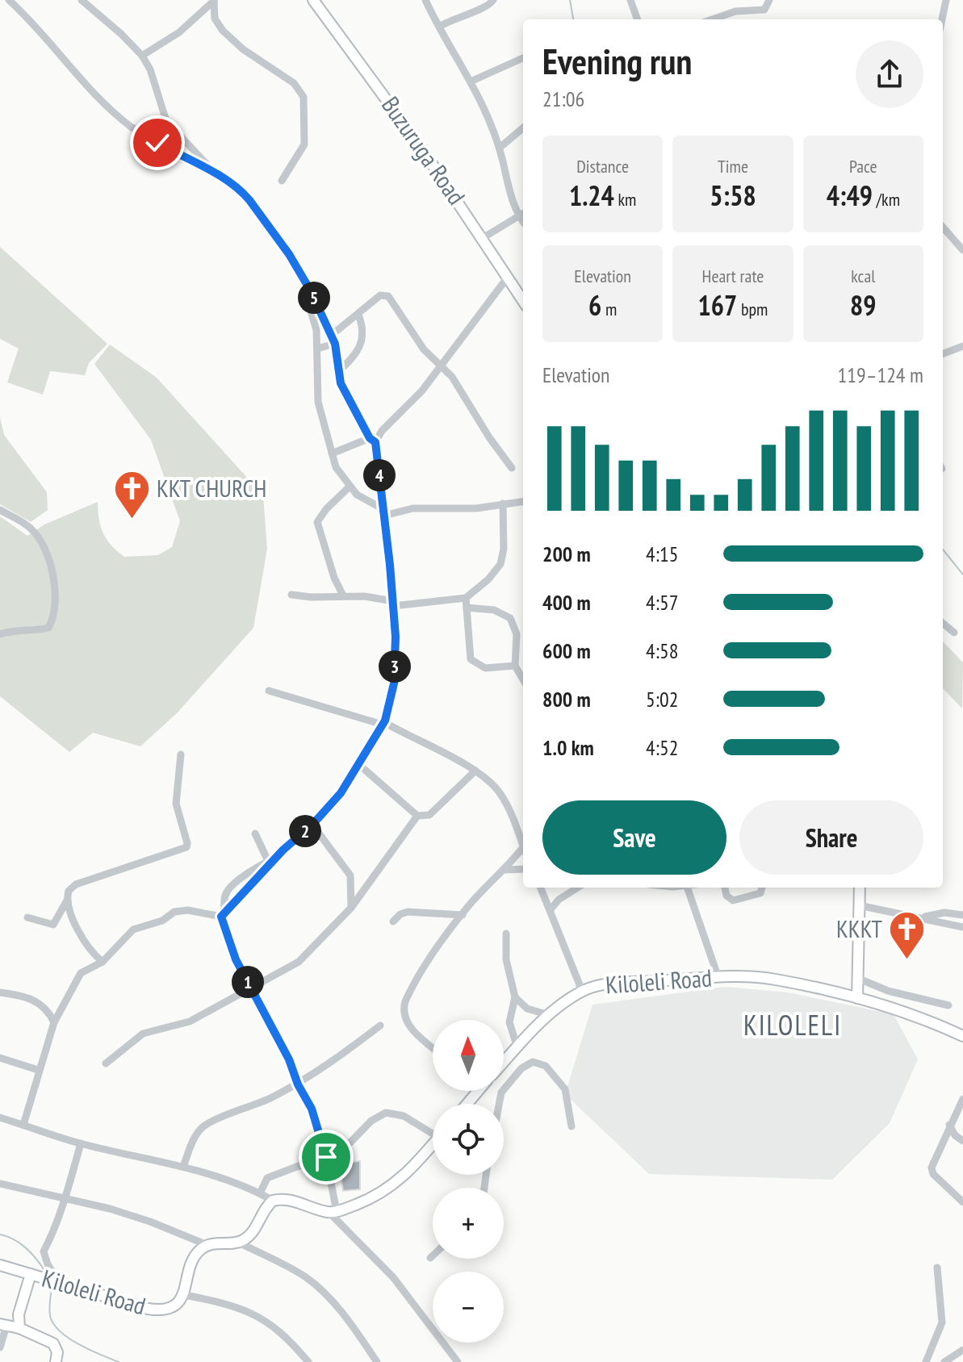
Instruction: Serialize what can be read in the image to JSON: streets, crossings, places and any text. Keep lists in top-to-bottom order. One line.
{"streets":{"main road":["Buzuruga Road","Kiloleli Road"]},"districts":["KILOLELI"],"places":{"church":["KKT CHURCH","KKKT"]},"north":"top","page":{"heading":["Evening run","21:06"],"stats":[["Distance","1.24 km"],["Time","5:58"],["Pace","4:49 /km"],["Elevation","6 m"],["Heart rate","167 bpm"],["kcal","89"]],"pins":["5","4","3","2","1"],"chart":["Elevation","119–124 m"],"list":[{"name":"200 m","note":"4:15"},{"name":"400 m","note":"4:57"},{"name":"600 m","note":"4:58"},{"name":"800 m","note":"5:02"},{"name":"1.0 km","note":"4:52"}],"buttons":["Save","Share"],"map_buttons":["+","−"]}}
